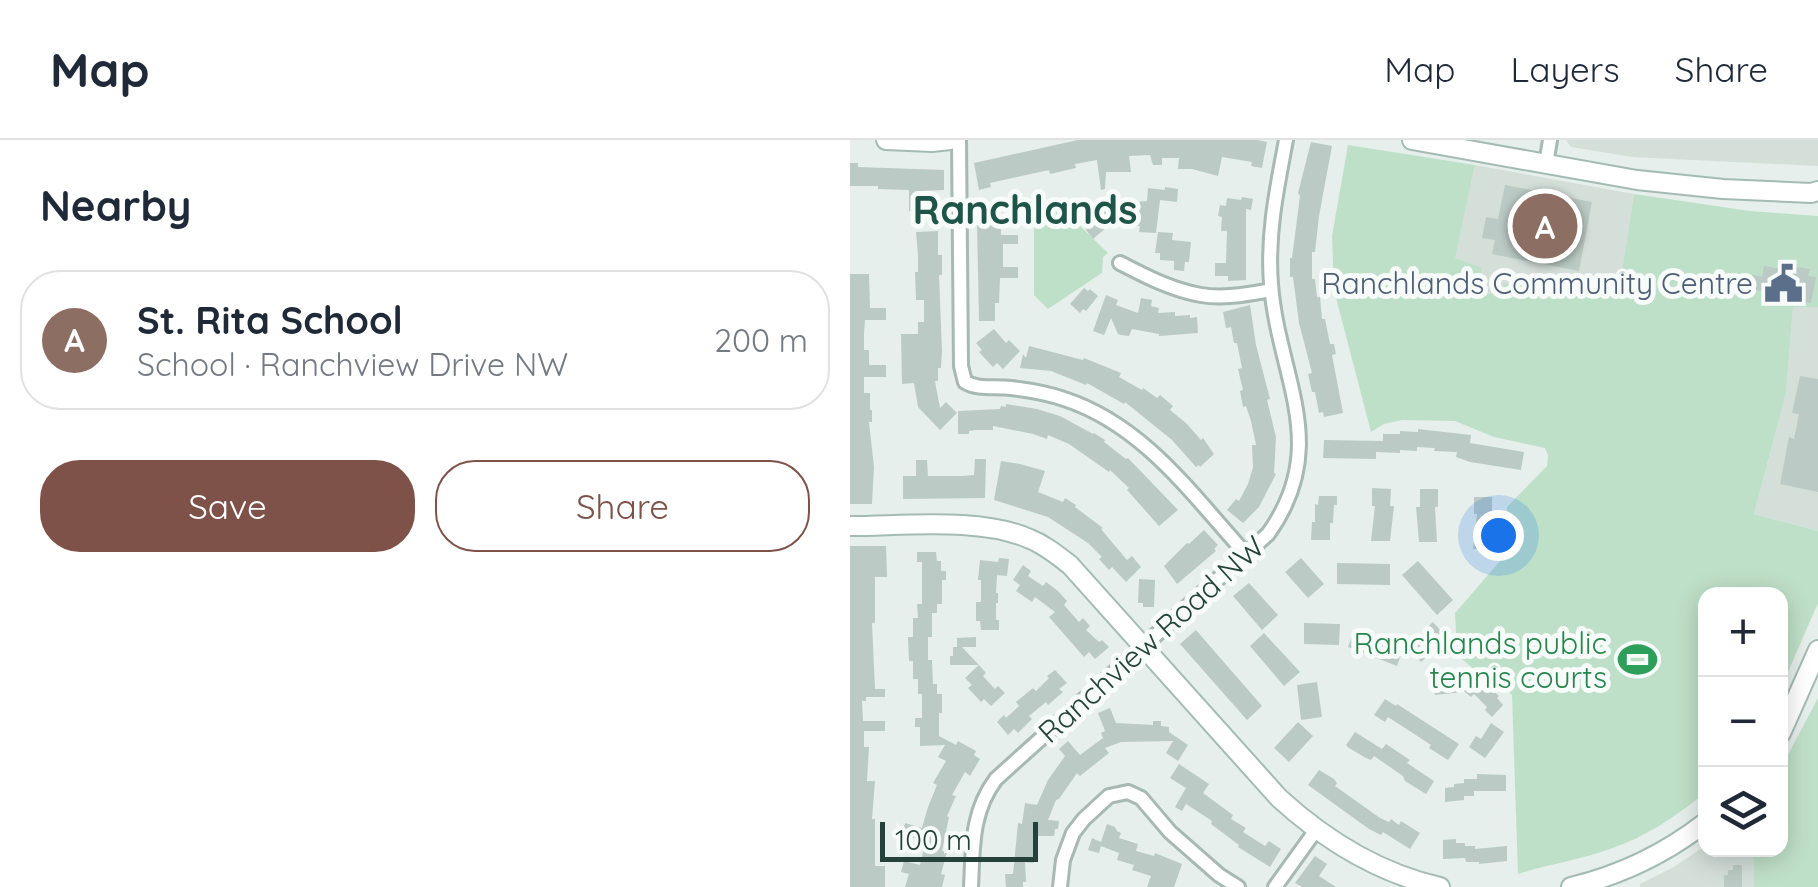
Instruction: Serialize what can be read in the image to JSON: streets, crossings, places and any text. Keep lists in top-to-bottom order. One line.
{"streets":{"street":["Ranchview Road NW"]},"districts":["Ranchlands"],"places":{"public building":["Ranchlands Community Centre"],"sports":["Ranchlands public tennis courts"]},"scale_bar":"100 m","page":{"header":"Map","nav":["Map","Layers","Share"],"heading":"Nearby","pins":"A","list":[{"mark":"A","name":"St. Rita School","note":"School · Ranchview Drive NW","value":"200 m"}],"buttons":["Save","Share"],"map_buttons":["+","−"],"scale":"100 m"}}
